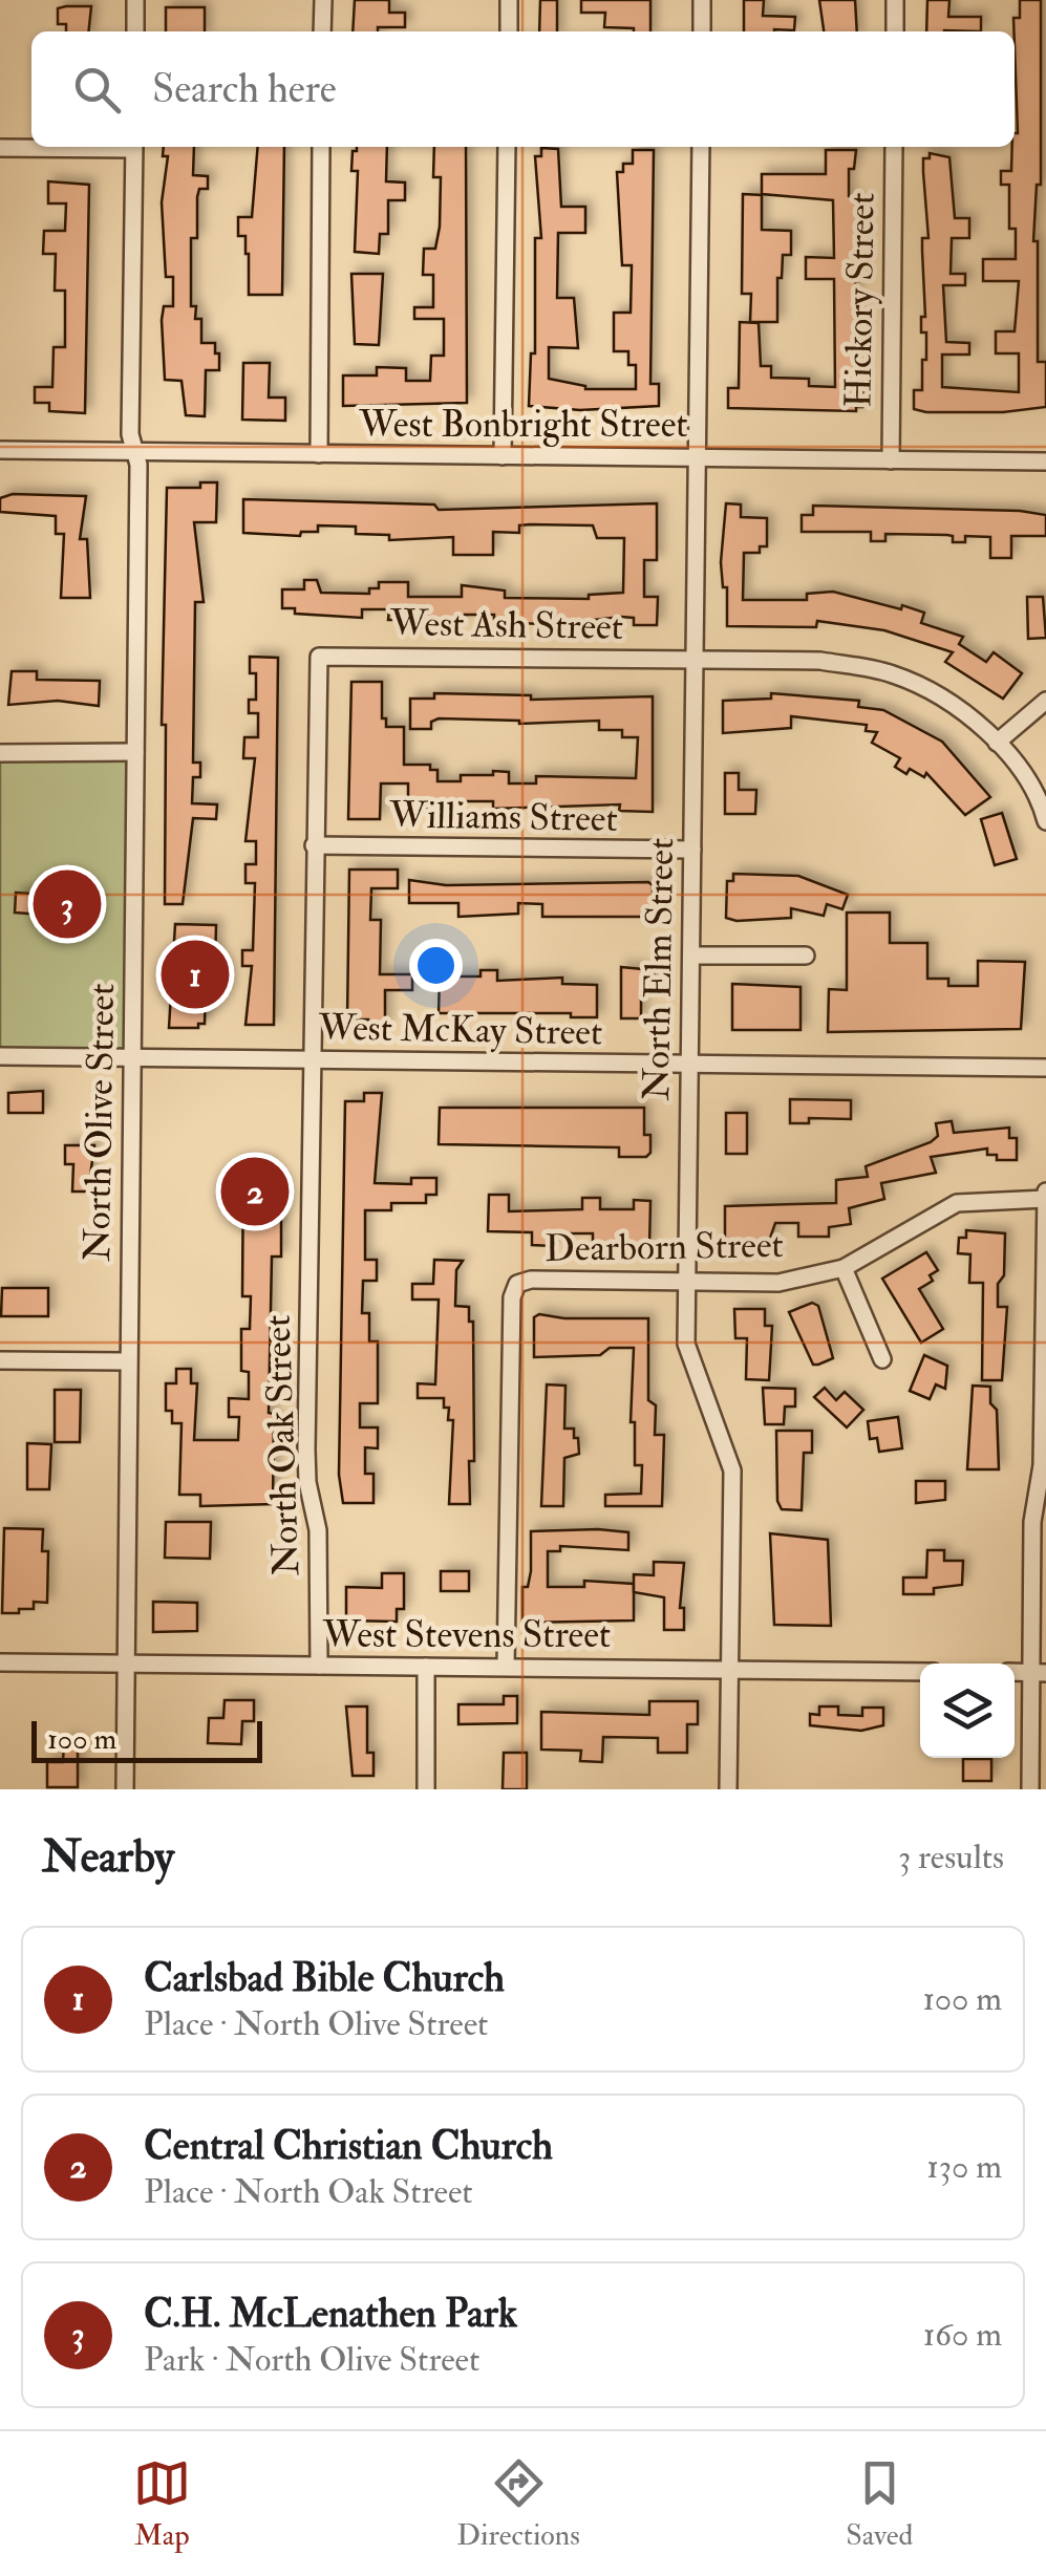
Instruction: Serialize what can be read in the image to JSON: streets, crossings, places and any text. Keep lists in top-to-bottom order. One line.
{"streets":{"street":["Hickory Street","West Bonbright Street","West Ash Street","Williams Street","North Elm Street","West McKay Street","North Olive Street","Dearborn Street","North Oak Street","West Stevens Street"]},"crossings":[["Hickory Street","West Bonbright Street"],["West Bonbright Street","North Elm Street"],["West Bonbright Street","North Olive Street"],["West Ash Street","North Elm Street"],["West Ash Street","North Oak Street"],["Williams Street","North Elm Street"],["Williams Street","North Oak Street"],["North Elm Street","West McKay Street"],["North Elm Street","Dearborn Street"],["North Elm Street","West Stevens Street"],["West McKay Street","North Olive Street"],["West McKay Street","North Oak Street"],["North Olive Street","West Stevens Street"],["Dearborn Street","West Stevens Street"],["North Oak Street","West Stevens Street"]],"scale_bar":"100 m","page":{"search":"Search here","pins":["3","1","2"],"scale":"100 m","heading":["Nearby","3 results"],"list":[{"mark":"1","name":"Carlsbad Bible Church","note":"Place · North Olive Street","value":"100 m"},{"mark":"2","name":"Central Christian Church","note":"Place · North Oak Street","value":"130 m"},{"mark":"3","name":"C.H. McLenathen Park","note":"Park · North Olive Street","value":"160 m"}],"nav":["Map","Directions","Saved"]}}
